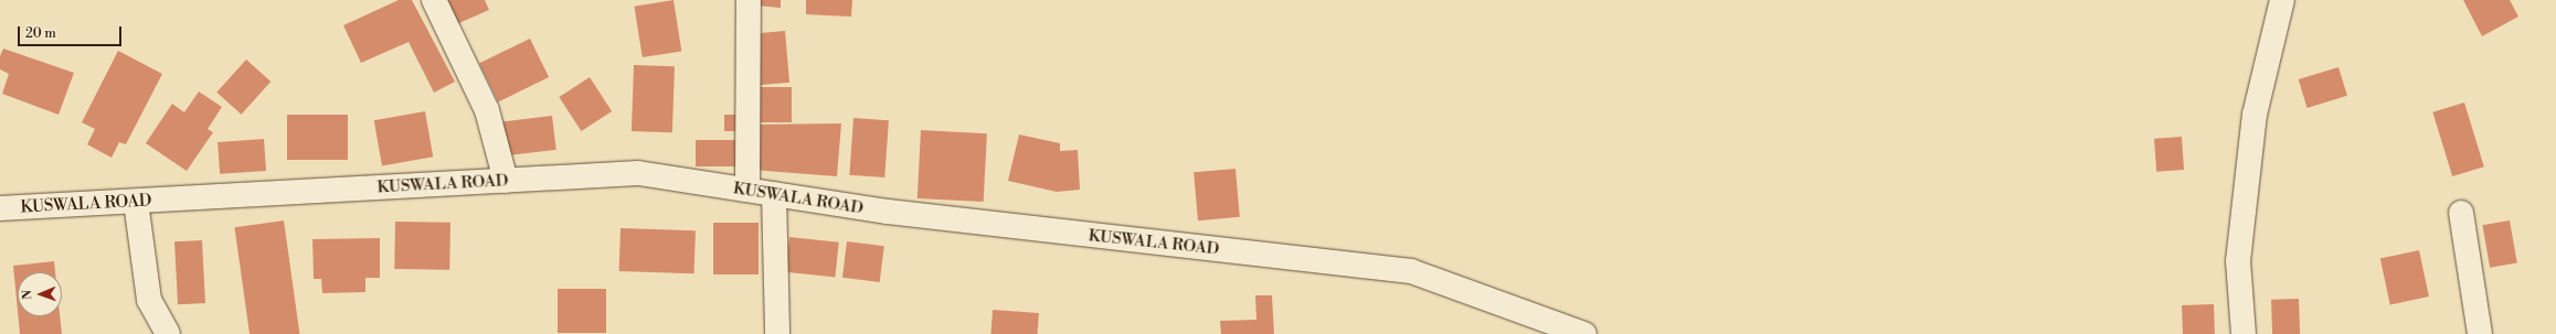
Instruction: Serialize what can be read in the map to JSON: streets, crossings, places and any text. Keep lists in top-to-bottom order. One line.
{"streets":{"street":["KUSWALA ROAD"]},"scale_bar":"20 m","north":"left"}
